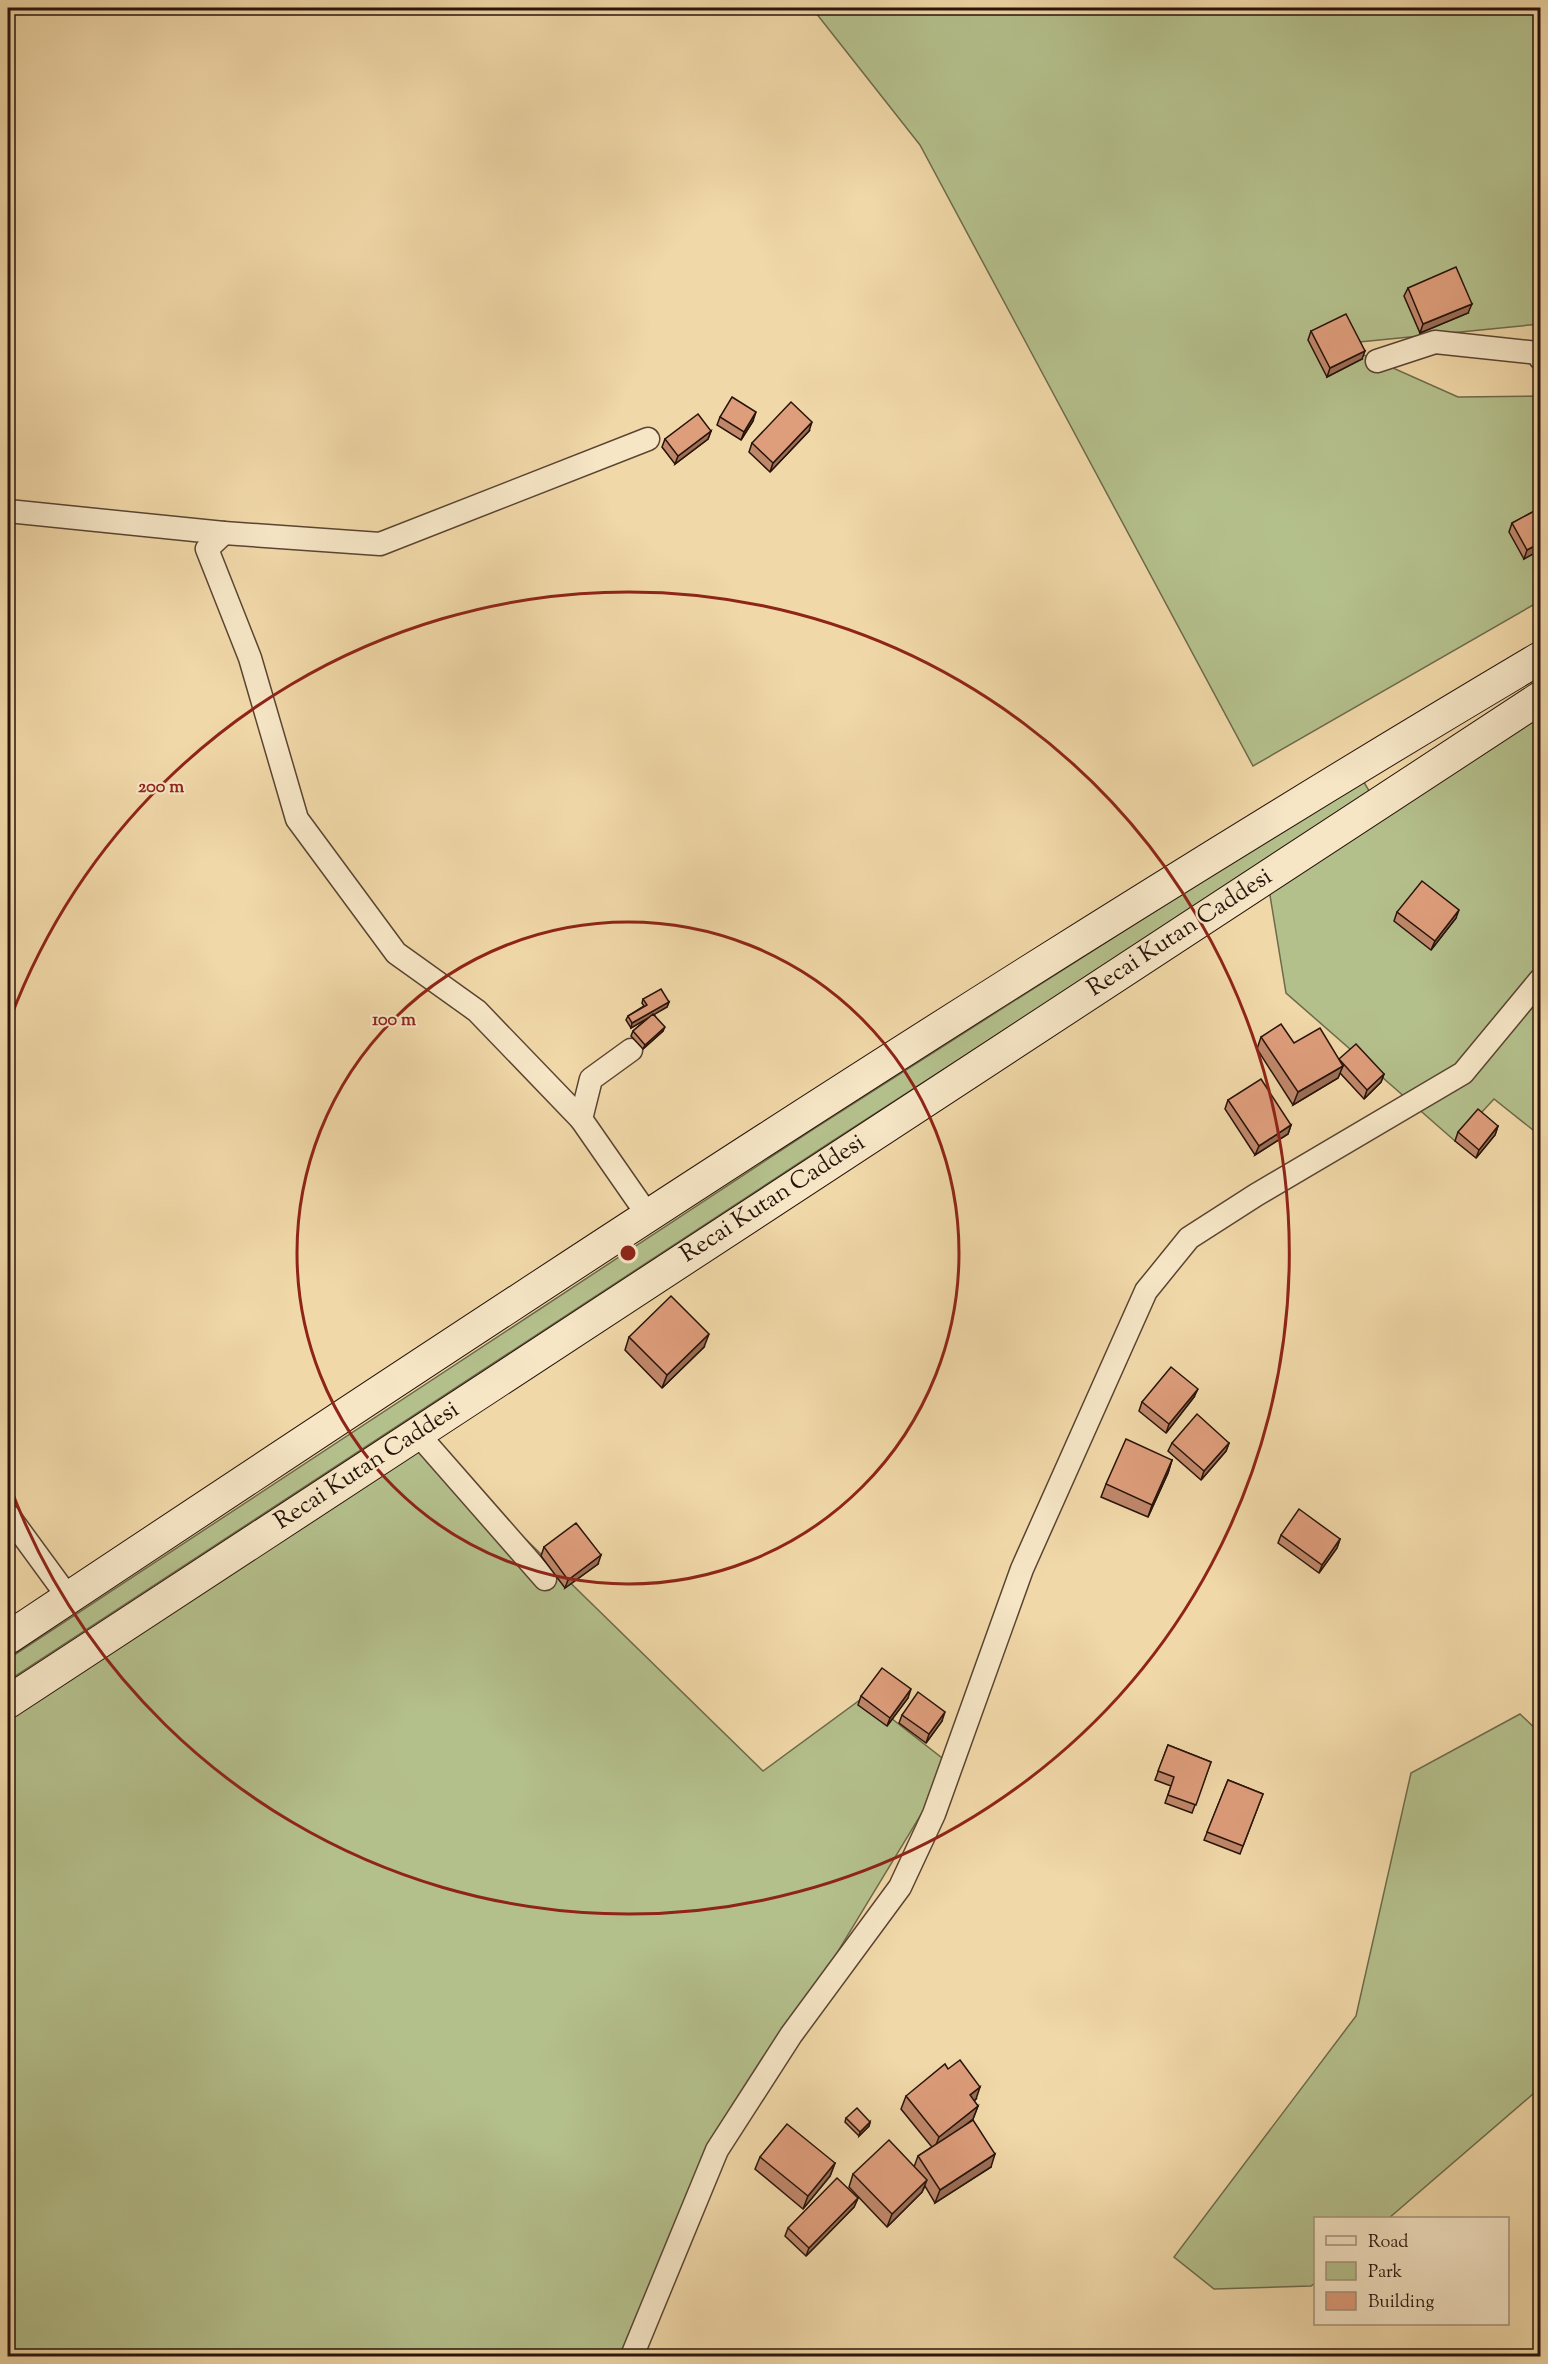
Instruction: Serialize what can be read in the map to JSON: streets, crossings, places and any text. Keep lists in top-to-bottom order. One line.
{"streets":{"main road":["Recai Kutan Caddesi"]},"legend":["Road","Park","Building"],"rings":["200 m","100 m"]}
